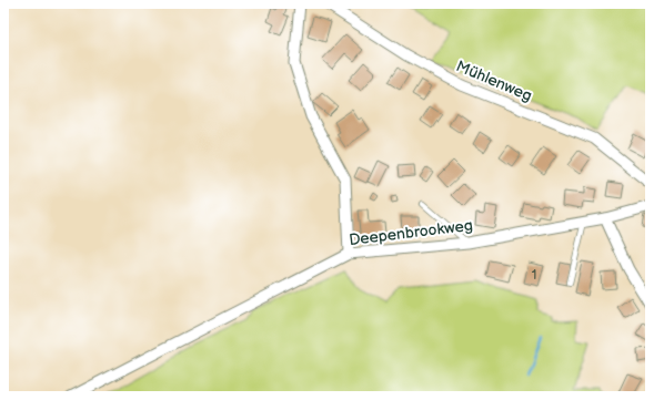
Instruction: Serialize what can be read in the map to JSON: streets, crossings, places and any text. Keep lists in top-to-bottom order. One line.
{"streets":{"street":["Mühlenweg","Deepenbrookweg"]},"house_numbers":["1"]}
